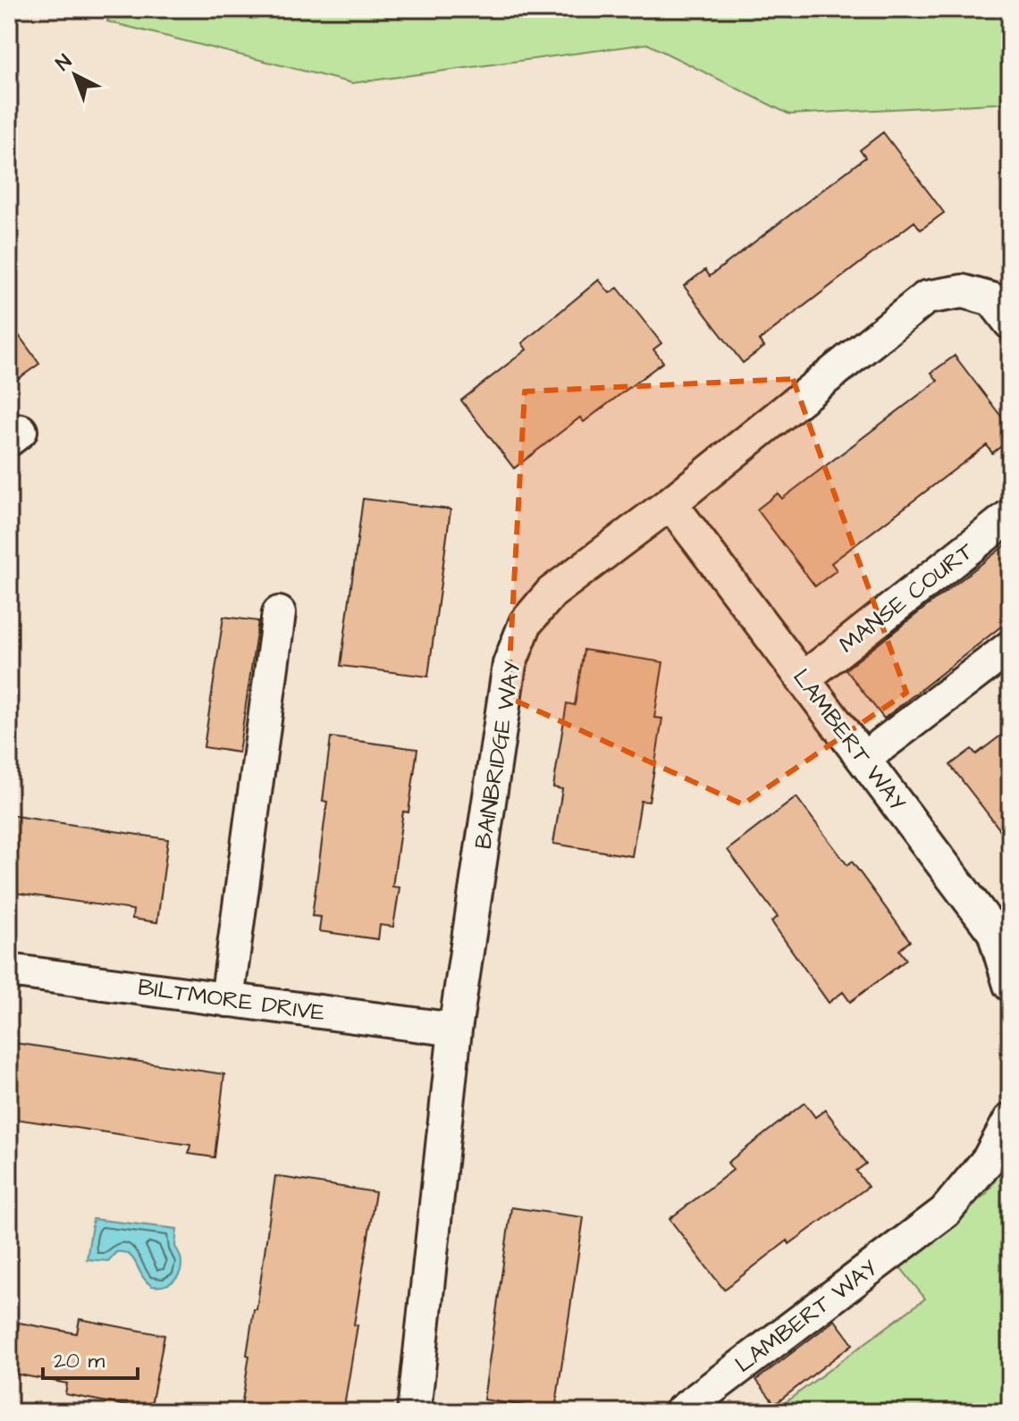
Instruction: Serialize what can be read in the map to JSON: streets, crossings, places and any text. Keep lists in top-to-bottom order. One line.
{"streets":{"street":["MANSE COURT","LAMBERT WAY","BAINBRIDGE WAY","BILTMORE DRIVE"]},"crossings":[["MANSE COURT","LAMBERT WAY"],["LAMBERT WAY","BAINBRIDGE WAY"],["BAINBRIDGE WAY","BILTMORE DRIVE"]],"scale_bar":"20 m","north":"top left"}
